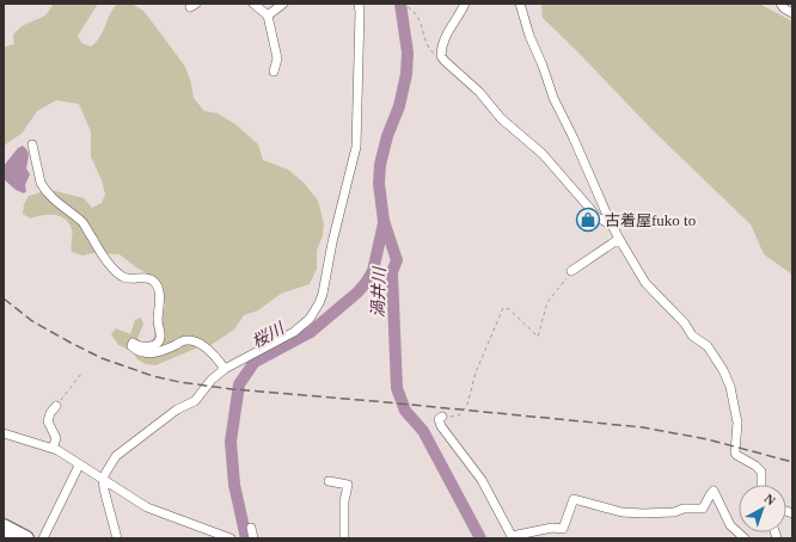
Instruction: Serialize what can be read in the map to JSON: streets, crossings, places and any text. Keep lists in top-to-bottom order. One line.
{"water":["渦井川","桜川"],"places":{"shop":["古着屋fuko to"]},"north":"top right"}
